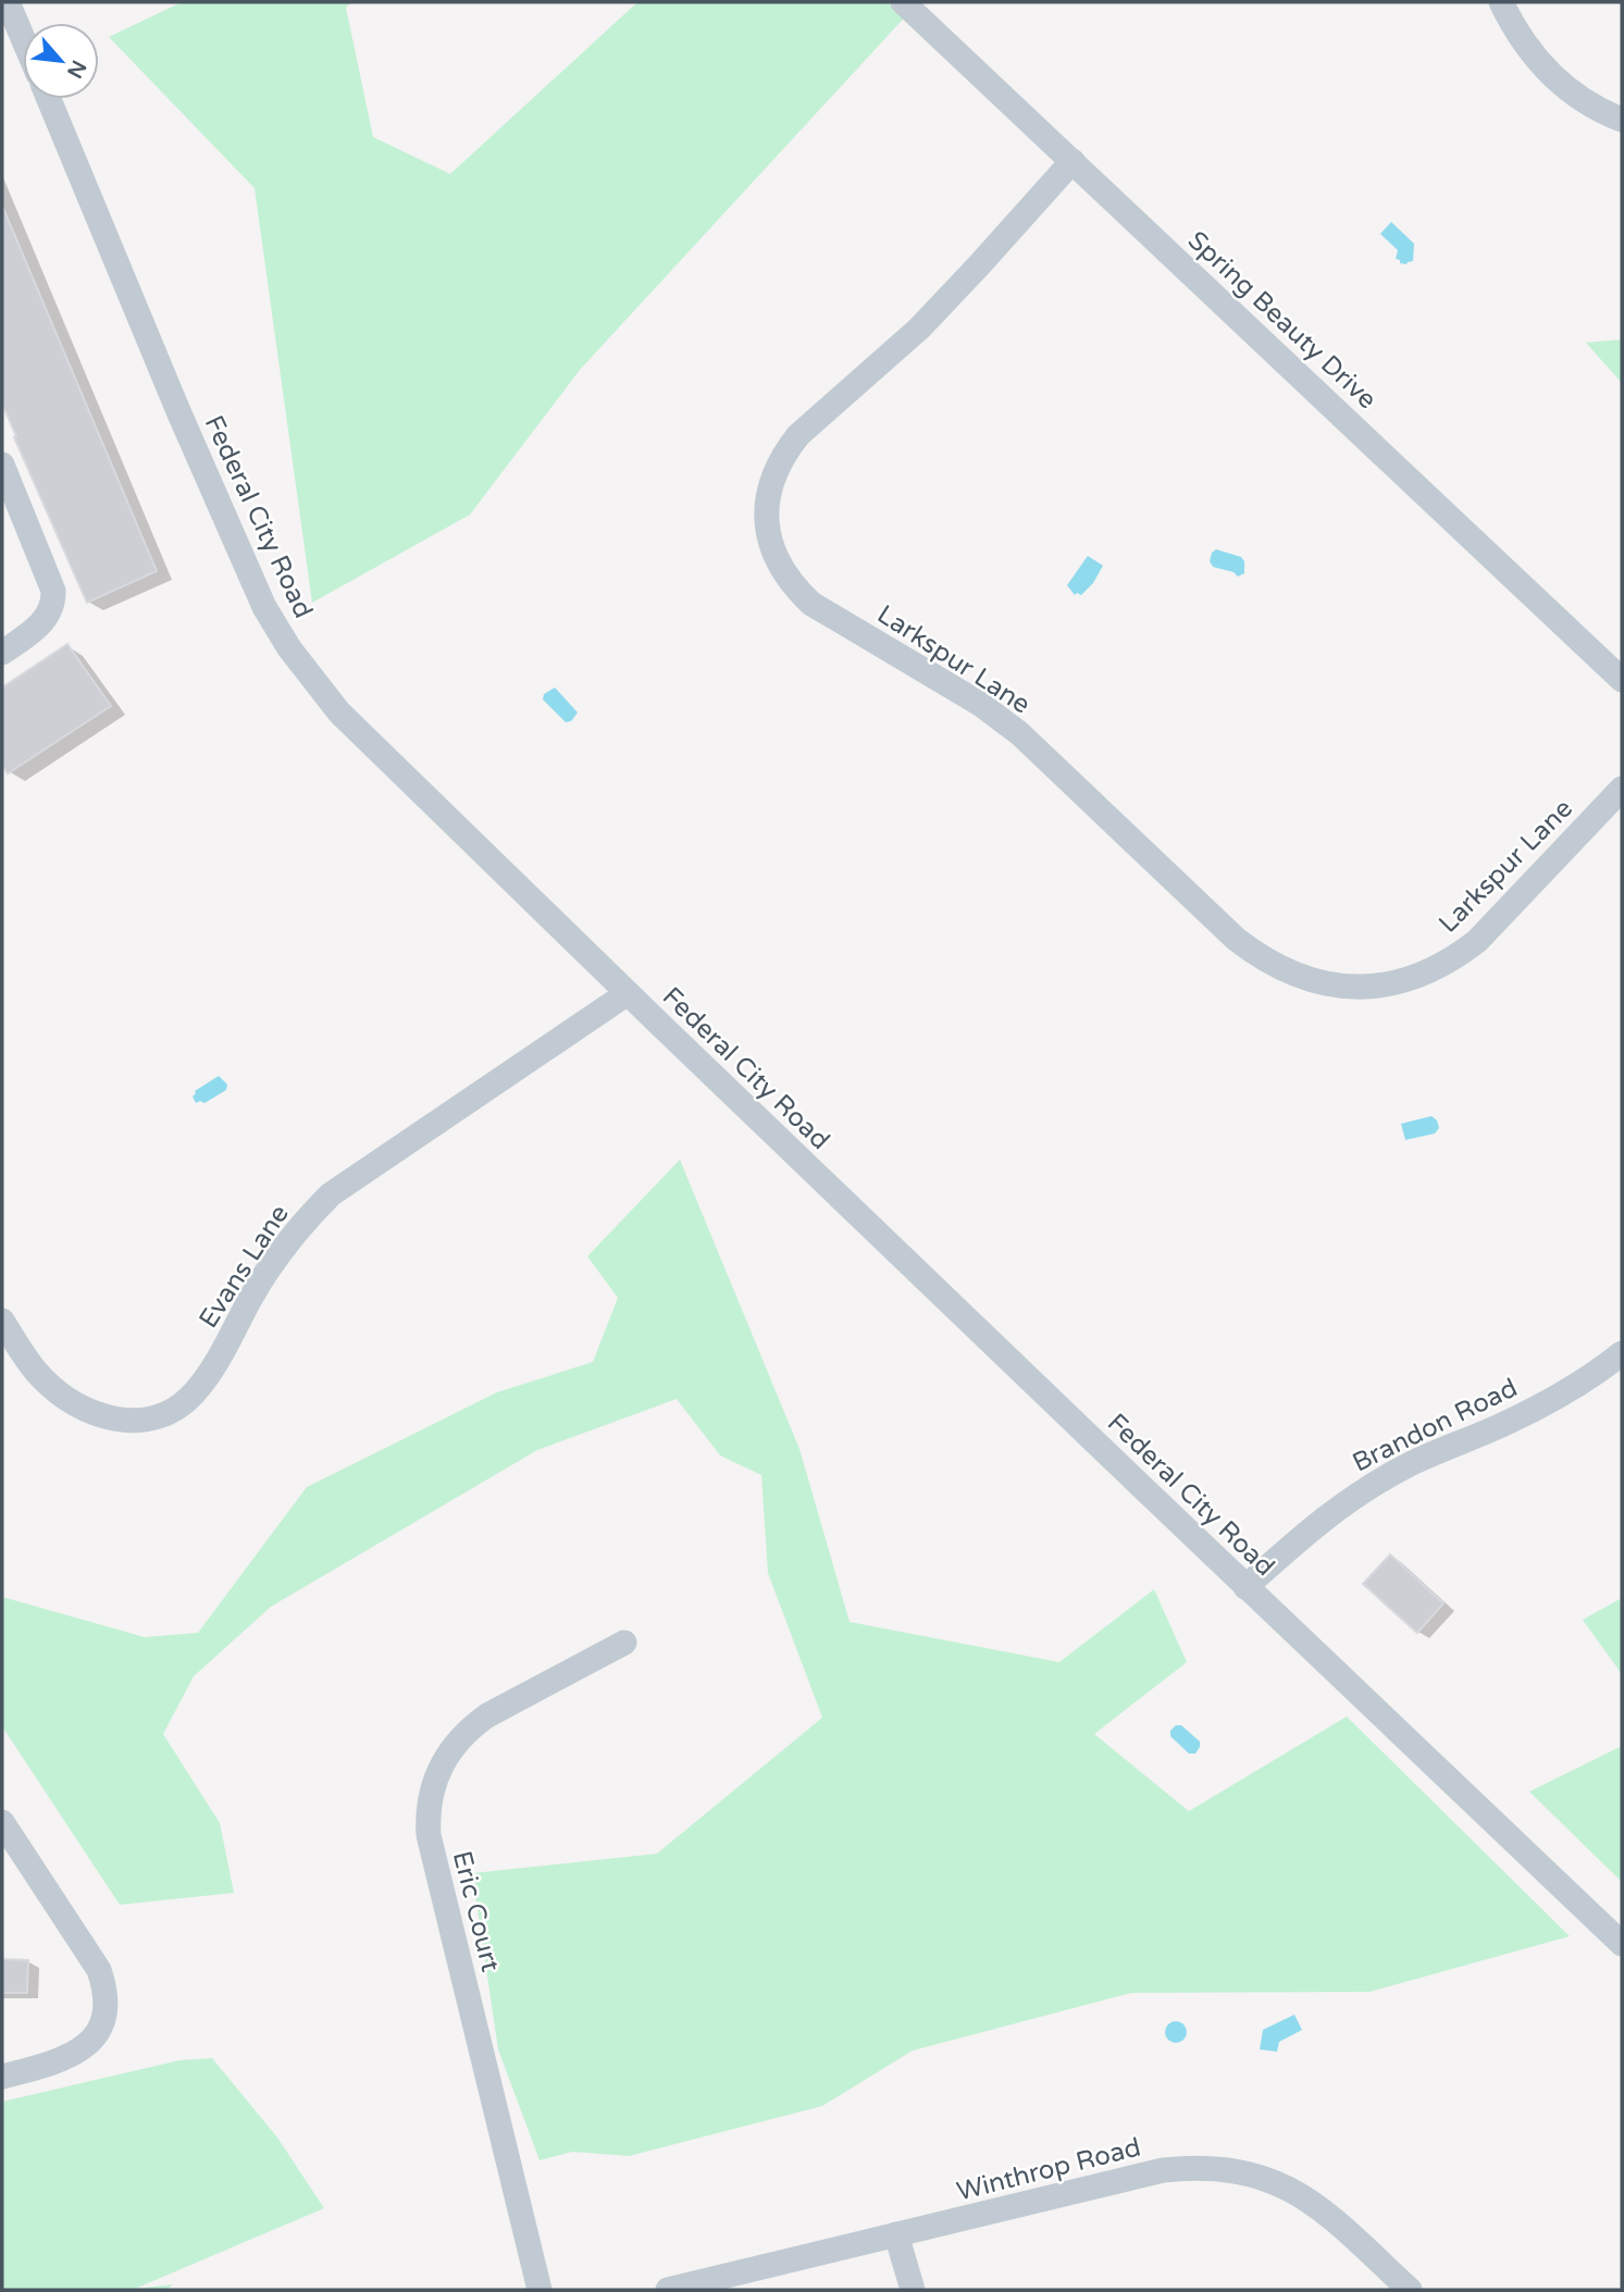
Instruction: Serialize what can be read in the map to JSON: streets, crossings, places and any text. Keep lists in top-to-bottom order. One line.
{"streets":{"street":["Spring Beauty Drive","Federal City Road","Larkspur Lane","Evans Lane","Brandon Road","Eric Court","Winthrop Road"]},"crossings":[["Spring Beauty Drive","Larkspur Lane"],["Federal City Road","Evans Lane"],["Federal City Road","Brandon Road"]],"north":"bottom right"}
